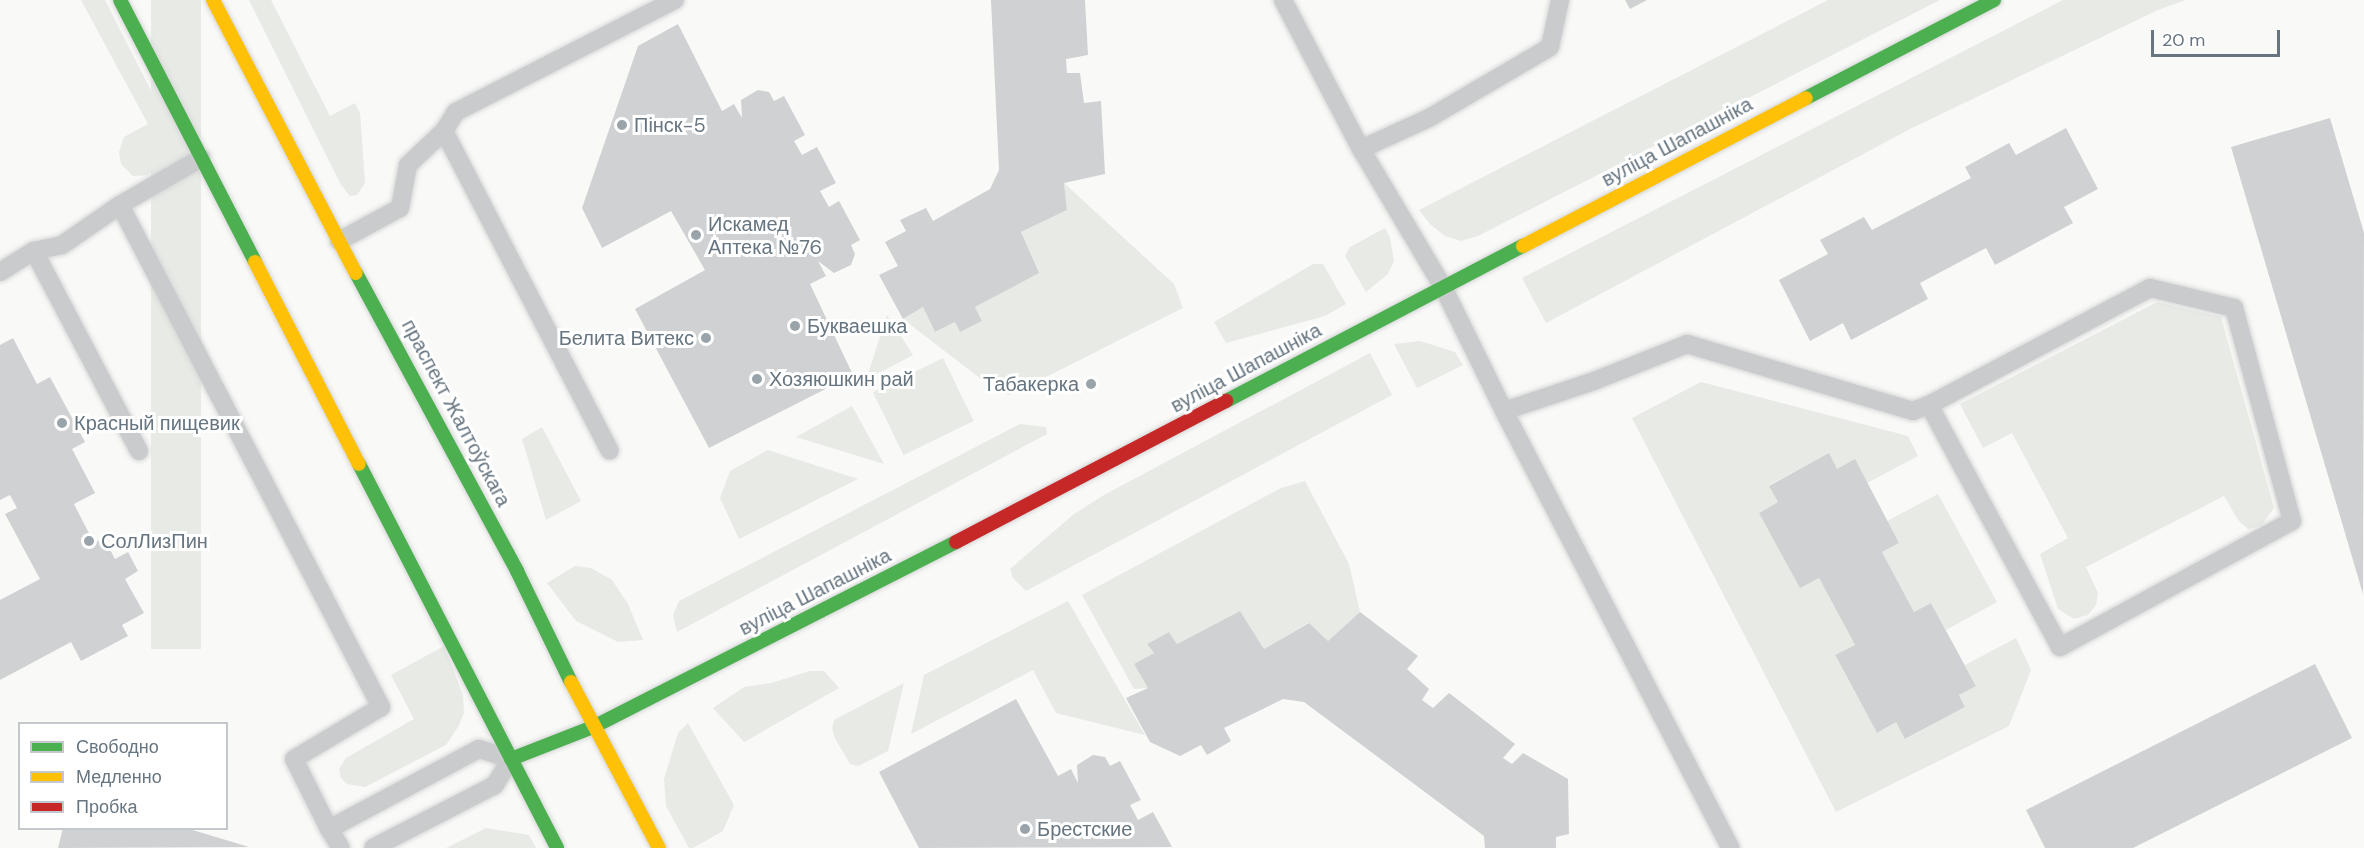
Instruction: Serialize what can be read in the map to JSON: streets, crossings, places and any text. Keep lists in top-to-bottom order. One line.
{"streets":{"main road":["вуліца Шапашніка","праспект Жалтоўскага"]},"crossings":[["вуліца Шапашніка","праспект Жалтоўскага"]],"places":["Пінск-5","Искамед Аптека №76","Букваешка","Белита Витекс","Хозяюшкин рай","Табакерка","Красный пищевик","СолЛизПин","Брестские"],"legend":["Свободно","Медленно","Пробка"],"scale_bar":"20 m"}
